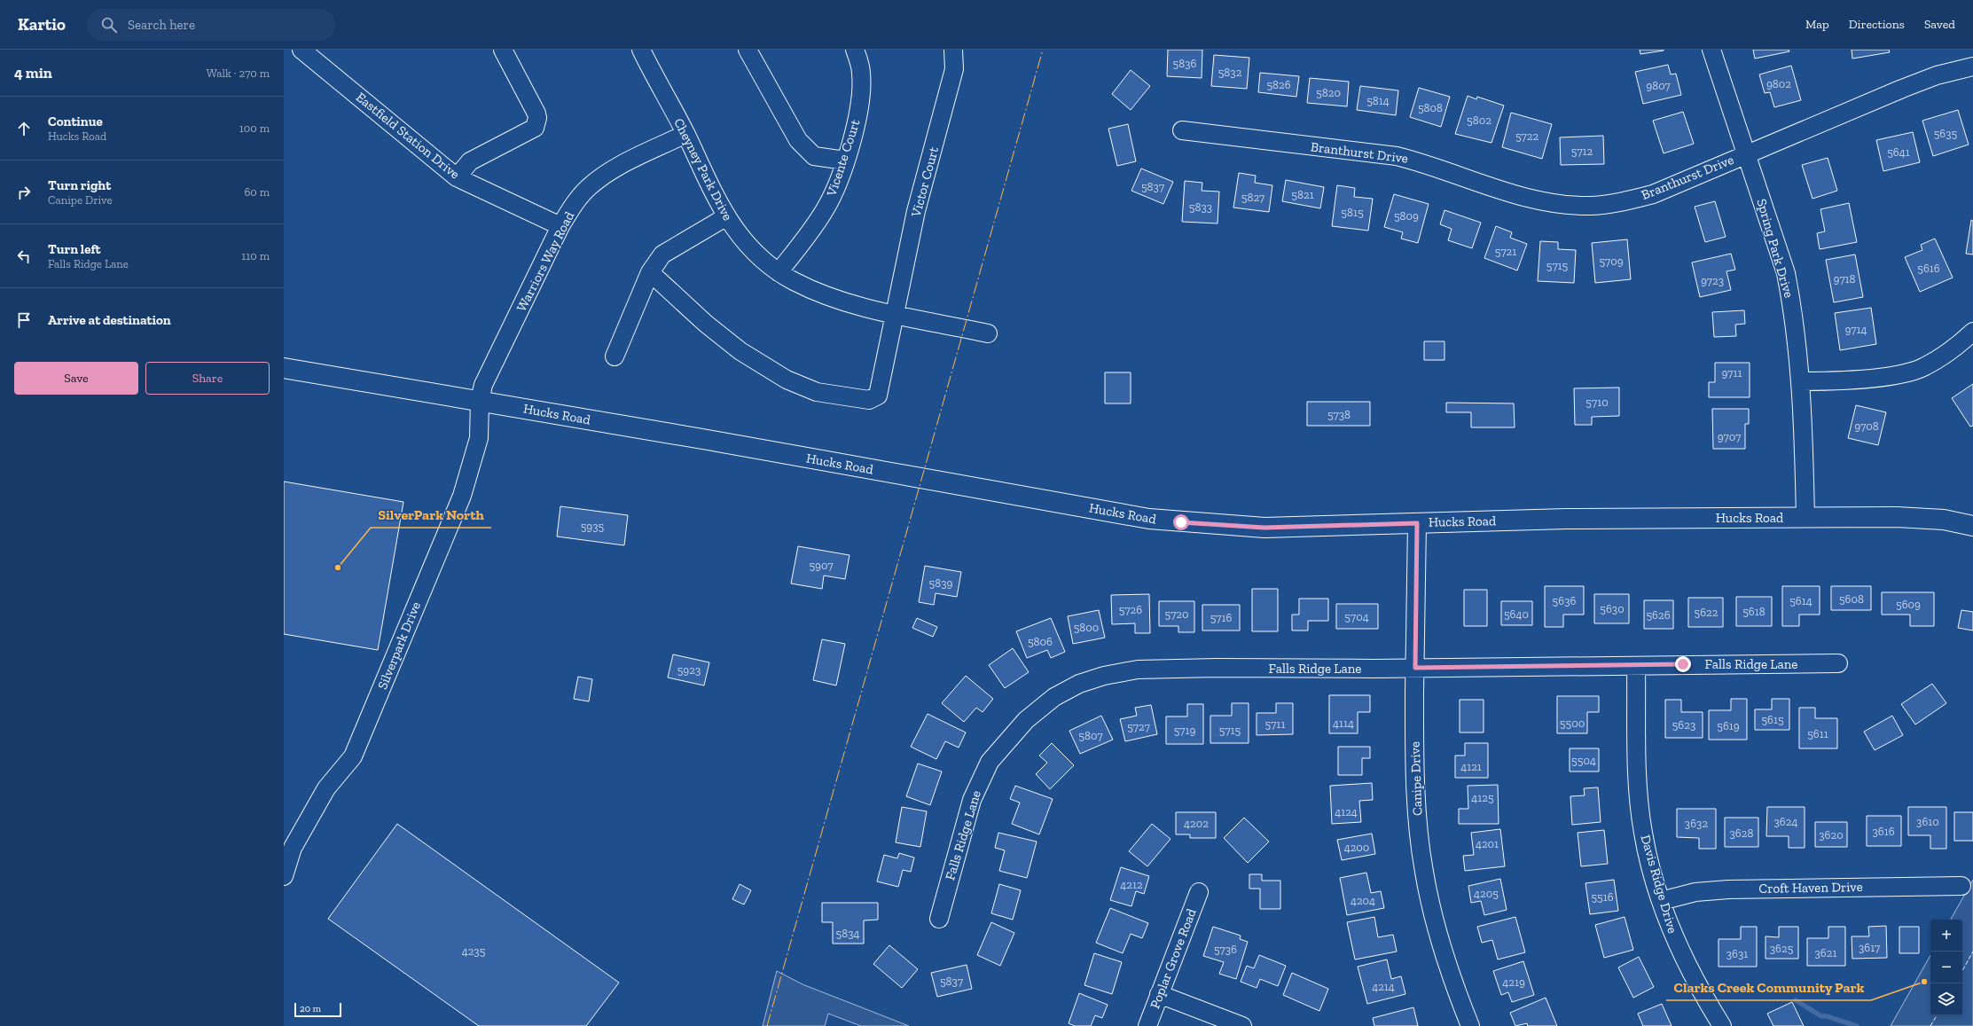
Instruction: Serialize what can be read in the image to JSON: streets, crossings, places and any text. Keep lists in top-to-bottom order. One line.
{"streets":{"main road":["Hucks Road"],"street":["Eastfield Station Drive","Branthurst Drive","Vicente Court","Cheyney Park Drive","Victor Court","Spring Park Drive","Warriors Way Road","Silverpark Drive","Falls Ridge Lane","Canipe Drive","Davis Ridge Drive","Croft Haven Drive","Poplar Grove Road"]},"crossings":[["Eastfield Station Drive","Warriors Way Road"],["Branthurst Drive","Spring Park Drive"],["Vicente Court","Cheyney Park Drive"],["Cheyney Park Drive","Victor Court"],["Cheyney Park Drive","Warriors Way Road"],["Spring Park Drive","Hucks Road"],["Warriors Way Road","Hucks Road"],["Warriors Way Road","Silverpark Drive"],["Hucks Road","Silverpark Drive"],["Hucks Road","Canipe Drive"],["Falls Ridge Lane","Canipe Drive"],["Falls Ridge Lane","Davis Ridge Drive"],["Davis Ridge Drive","Croft Haven Drive"]],"places":["SilverPark North","Clarks Creek Community Park"],"house_numbers":["5836","5832","9802","5826","9807","5820","5814","5808","5802","5635","5722","5712","5641","5837","5821","5827","5833","5815","5809","5721","5709","5715","5616","9718","9723","9714","9711","5710","5738","9708","9707","5935","5907","5839","5608","5636","5614","5609","5630","5726","5618","5622","5720","5640","5626","5704","5716","5800","5806","5923","5615","4114","5500","5711","5623","5619","5727","5719","5715","5611","5807","5504","4121","4125","4124","3624","3610","4202","3632","3616","3628","3620","4201","4200","4212","4205","5516","4204","5834","3617","3625","5736","4235","3621","3631","5837","4219","4214"],"scale_bar":"20 m","page":{"header":"Kartio","search":"Search here","nav":["Map","Directions","Saved"],"heading":["4 min","Walk · 270 m"],"list":[["Continue","Hucks Road","100 m"],["Turn right","Canipe Drive","60 m"],["Turn left","Falls Ridge Lane","110 m"],"Arrive at destination"],"buttons":["Save","Share"],"map_buttons":["+","−"],"scale":"20 m"}}
